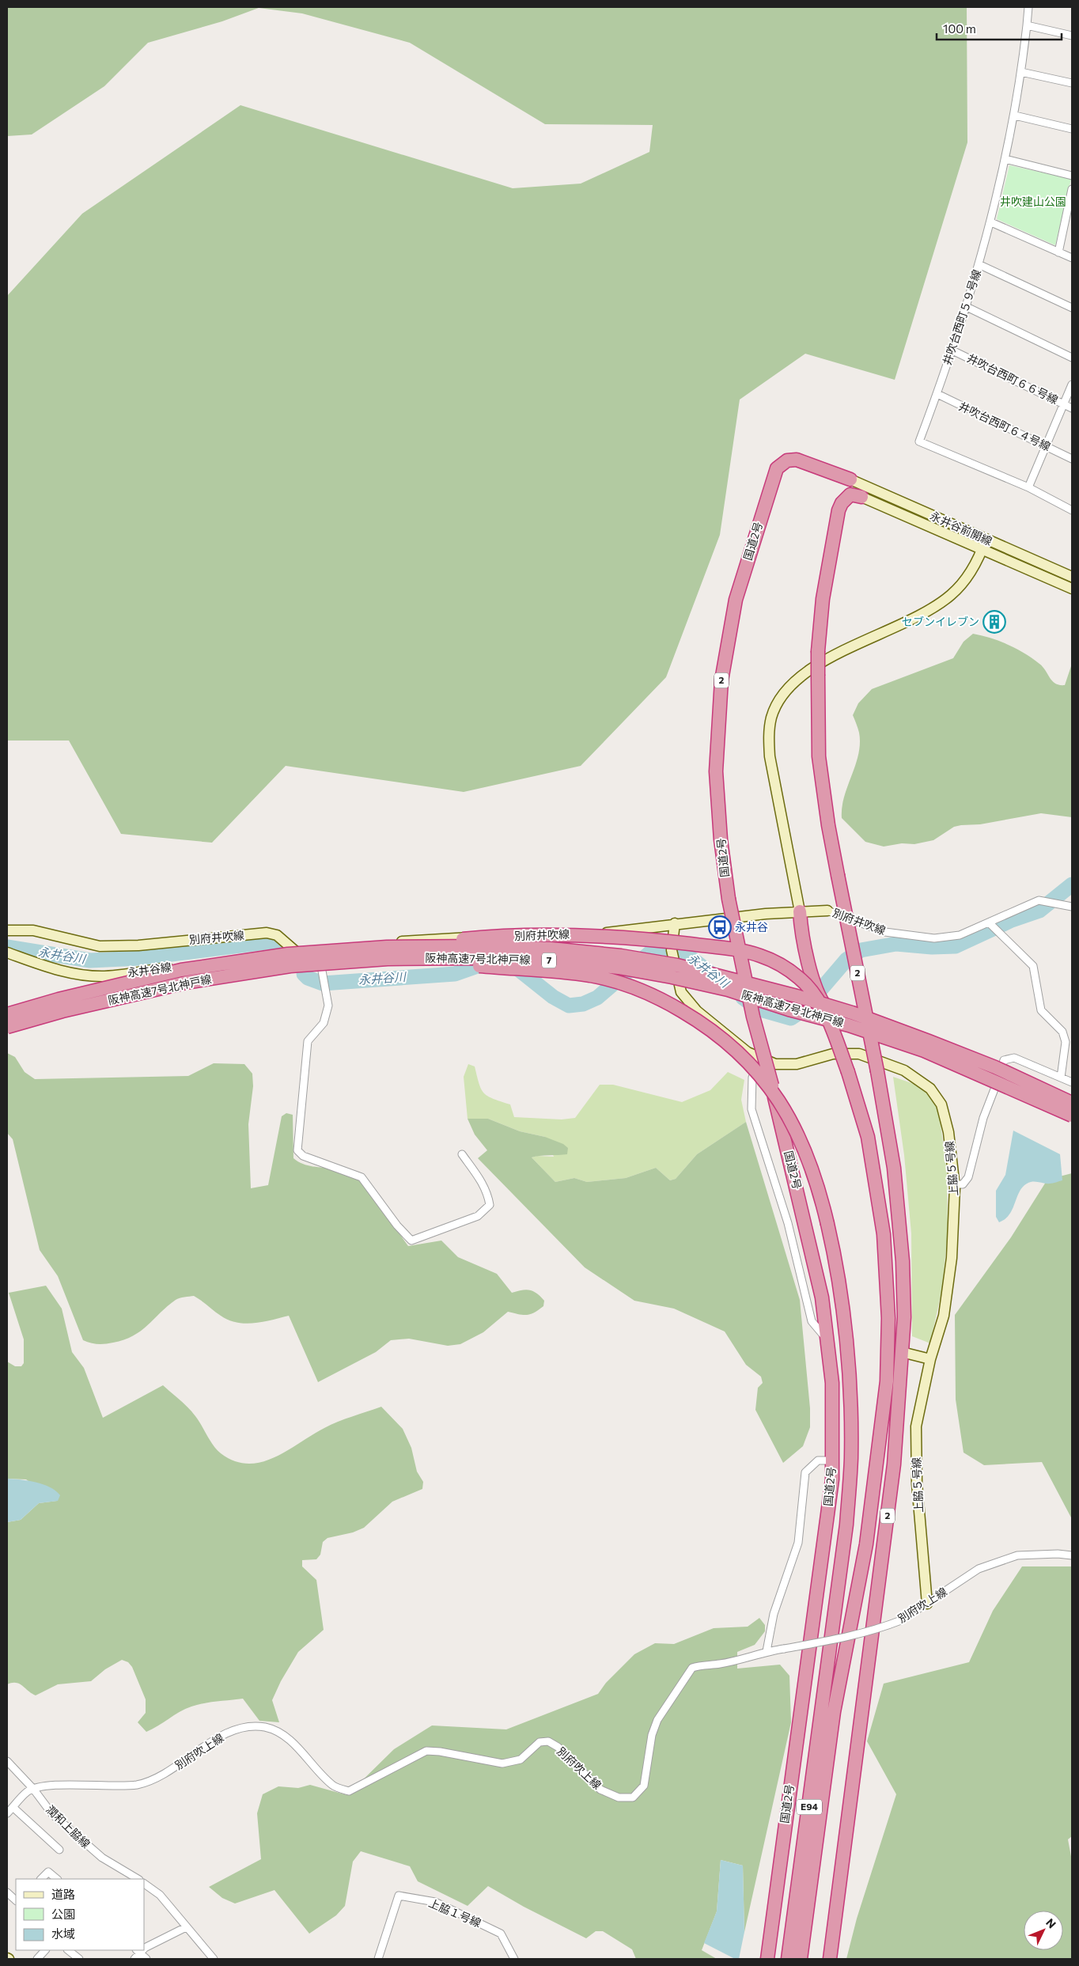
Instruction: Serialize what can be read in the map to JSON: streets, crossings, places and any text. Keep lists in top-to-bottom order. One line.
{"streets":{"highway":["国道2号","2","阪神高速7号北神戸線","7","E94"],"street":["井吹台西町５９号線","井吹台西町６６号線","井吹台西町６４号線","永井谷前開線","別府井吹線","永井谷線","上脇５号線","別府吹上線","潤和上脇線","上脇１号線"]},"crossings":[["井吹台西町５９号線","井吹台西町６６号線"],["井吹台西町５９号線","井吹台西町６４号線"],["永井谷前開線","国道2号"],["国道2号","2"],["別府井吹線","永井谷線"],["別府井吹線","上脇５号線"],["阪神高速7号北神戸線","E94"],["上脇５号線","別府吹上線"],["別府吹上線","潤和上脇線"]],"water":["永井谷川"],"parks":["井吹建山公園"],"places":{"building":["セブンイレブン"],"bus stop":["永井谷"]},"legend":["道路","公園","水域"],"scale_bar":"100 m","north":"top right"}
